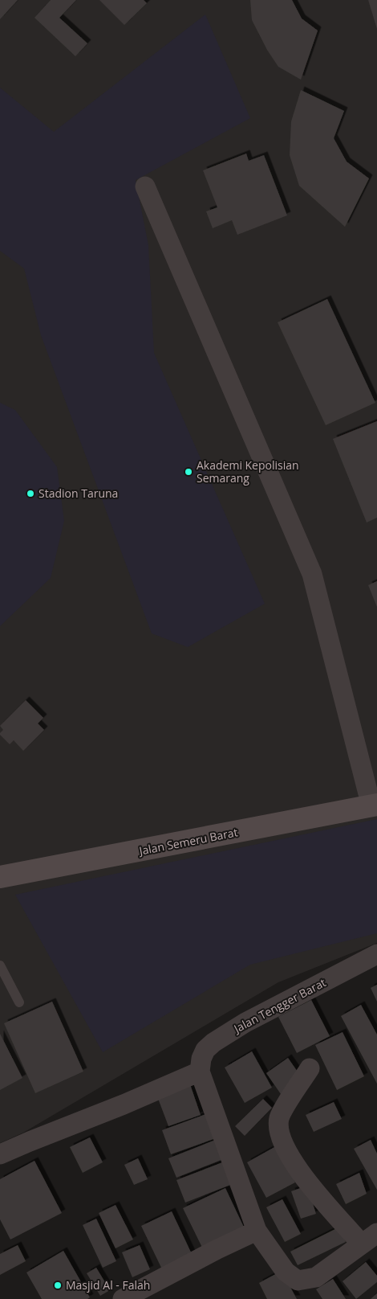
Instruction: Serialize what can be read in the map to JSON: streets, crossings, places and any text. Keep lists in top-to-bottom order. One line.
{"streets":{"street":["Jalan Semeru Barat","Jalan Tengger Barat"]},"places":["Akademi Kepolisian Semarang","Stadion Taruna","Masjid Al - Falah"]}
